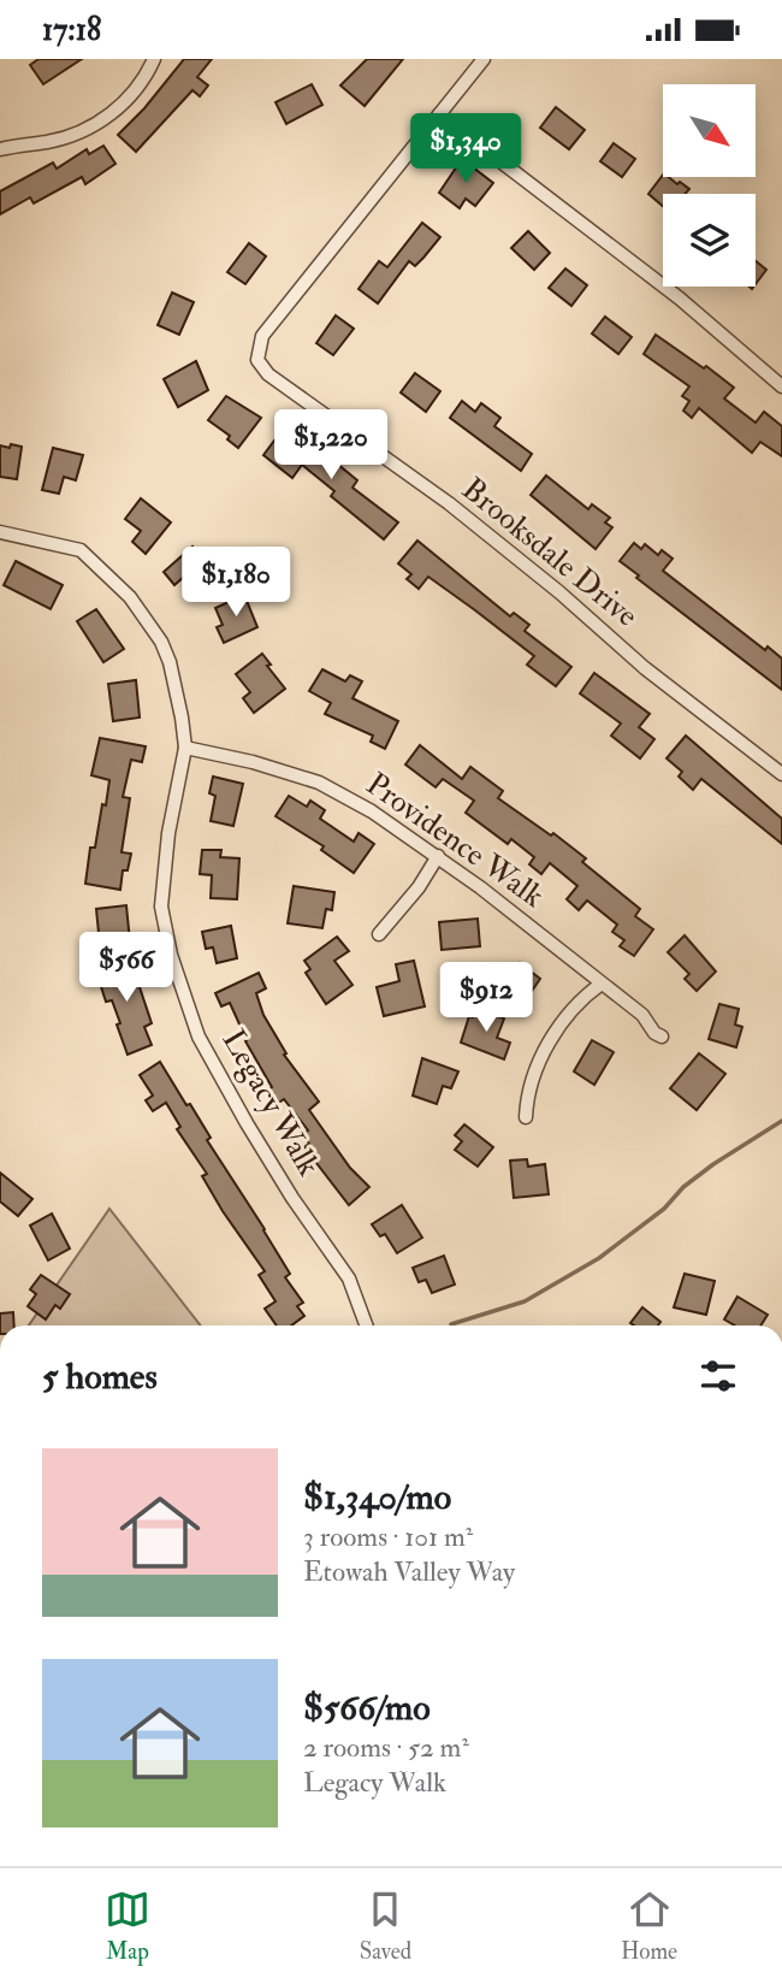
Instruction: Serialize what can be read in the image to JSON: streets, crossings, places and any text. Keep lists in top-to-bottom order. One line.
{"streets":{"street":["Brooksdale Drive","Providence Walk","Legacy Walk"]},"crossings":[["Providence Walk","Legacy Walk"]],"north":"bottom right","page":{"status":"17:18","price":["$1,340","$1,220","$1,180","$566","$912"],"heading":"5 homes","list":[{"name":"$1,340/mo","note":"3 rooms · 101 m² · Etowah Valley Way"},{"name":"$566/mo","note":"2 rooms · 52 m² · Legacy Walk"}],"tabs":["Map","Saved","Home"]}}
